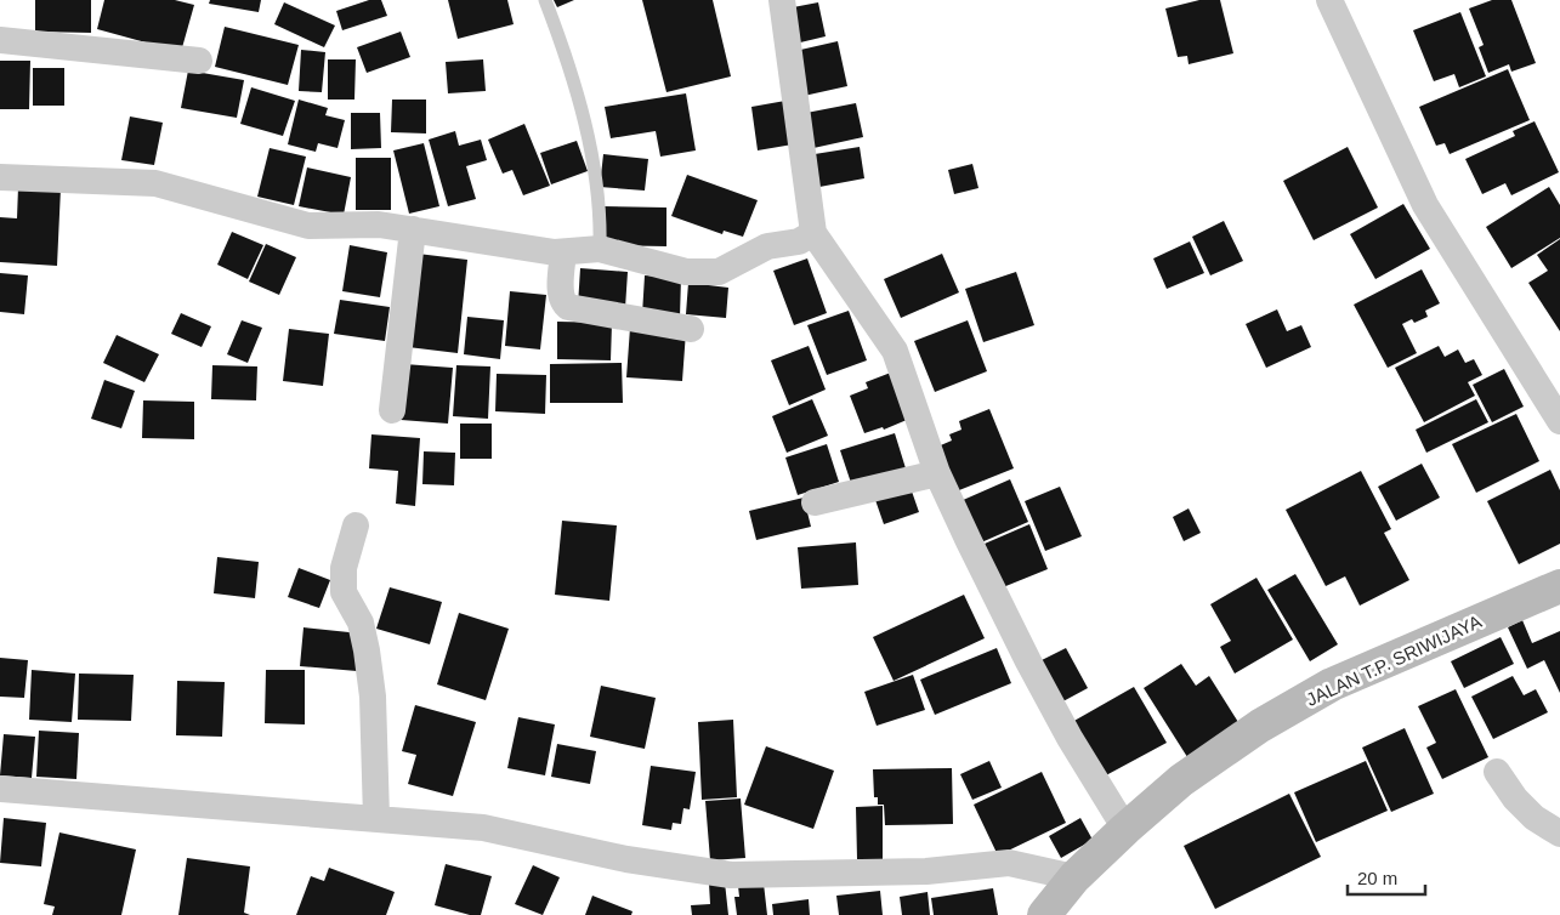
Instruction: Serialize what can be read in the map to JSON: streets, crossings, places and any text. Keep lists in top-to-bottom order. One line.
{"streets":{"main road":["JALAN T.P. SRIWIJAYA"]},"scale_bar":"20 m"}
